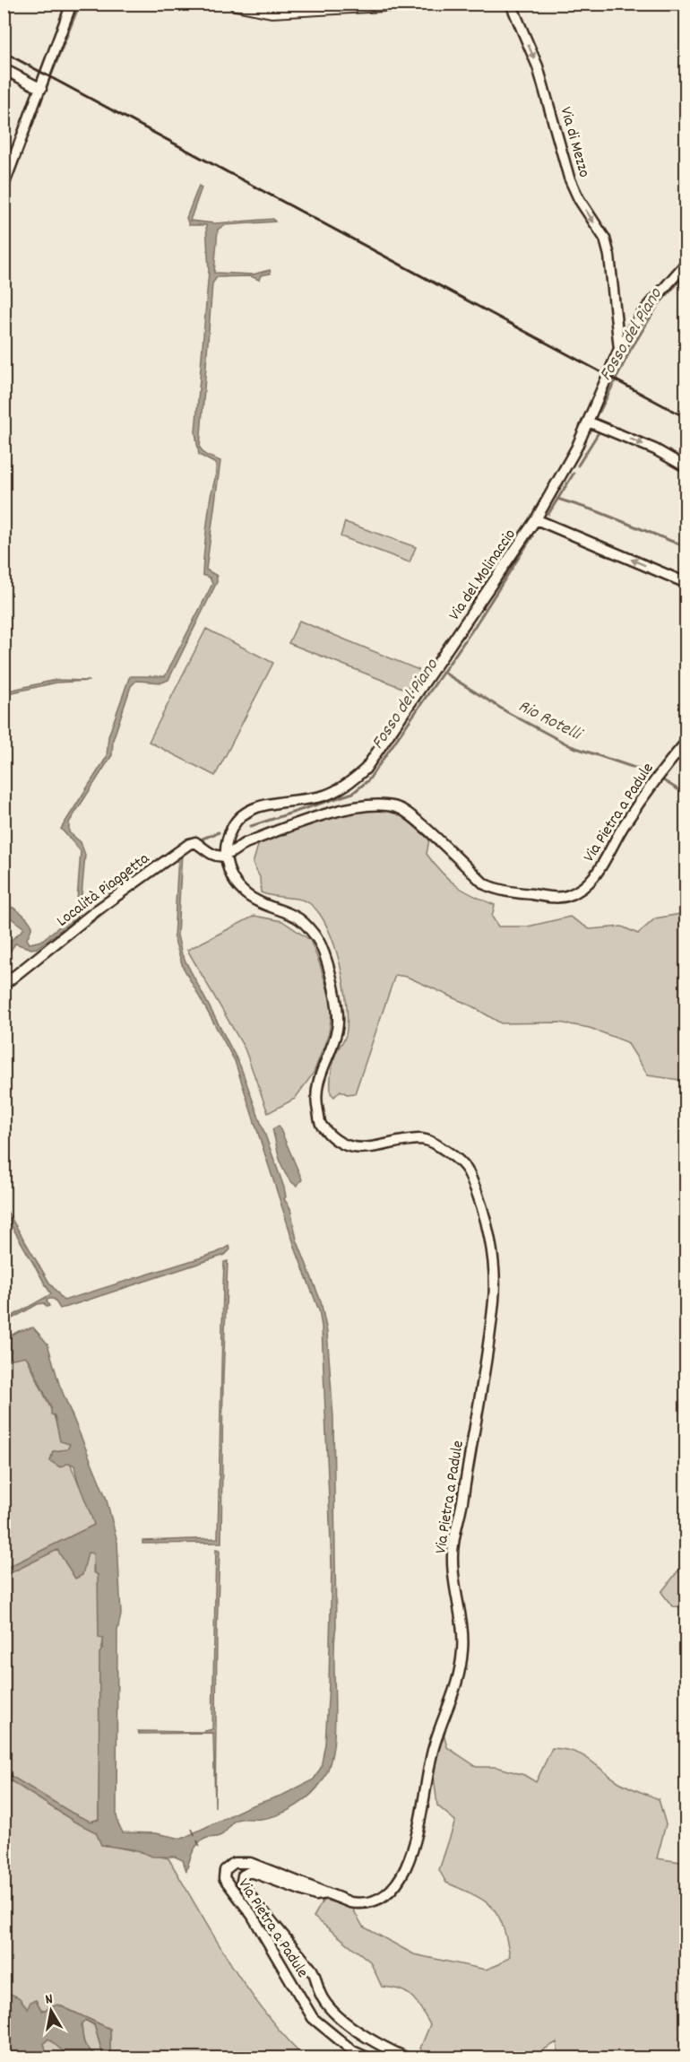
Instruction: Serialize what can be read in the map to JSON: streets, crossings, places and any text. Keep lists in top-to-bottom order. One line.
{"streets":{"street":["Via di Mezzo","Via del Molinaccio","Via Pietra a Padule","Località Piaggetta"]},"crossings":[["Via di Mezzo","Via del Molinaccio"],["Via del Molinaccio","Via Pietra a Padule"],["Via del Molinaccio","Località Piaggetta"],["Via Pietra a Padule","Località Piaggetta"]],"one_way":["Via di Mezzo"],"water":["Fosso del Piano","Rio Rotelli"],"north":"top"}
